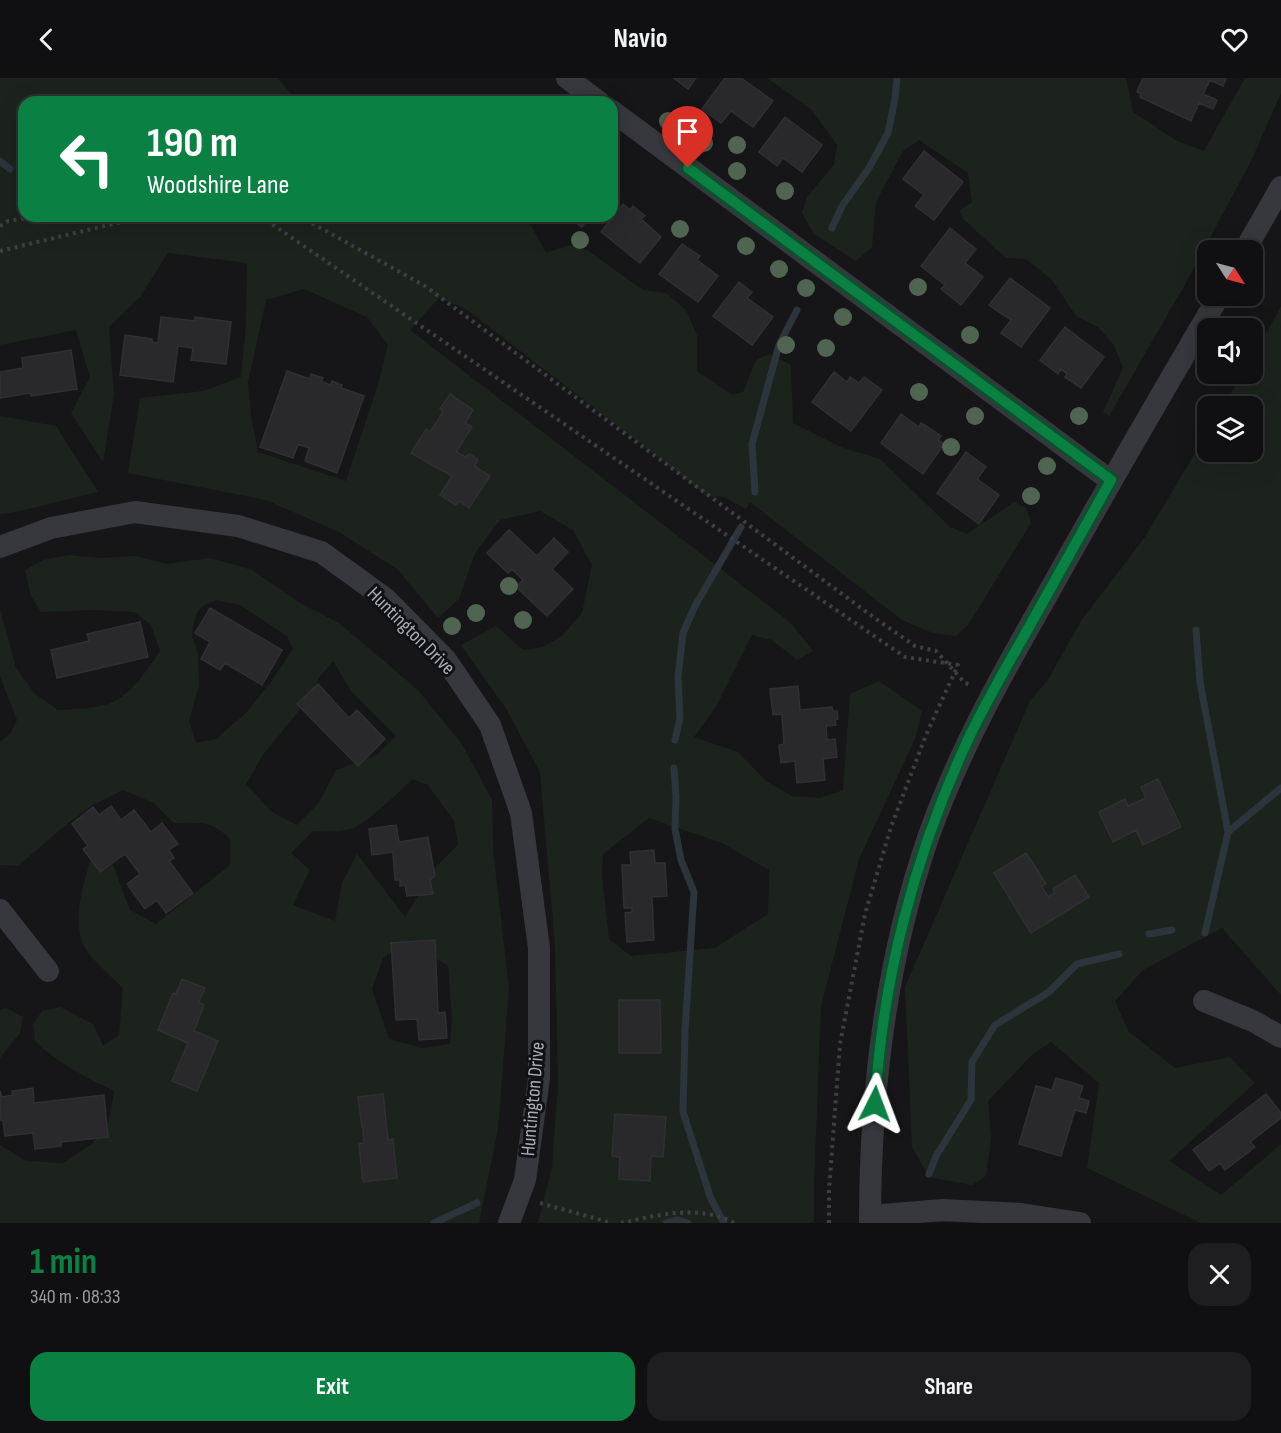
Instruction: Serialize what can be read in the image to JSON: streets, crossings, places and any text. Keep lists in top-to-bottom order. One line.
{"streets":{"street":["Huntington Drive"]},"north":"bottom right","page":{"header":"Navio","turn":["190 m","Woodshire Lane"],"heading":["1 min","340 m · 08:33"],"buttons":["Exit","Share"]}}
